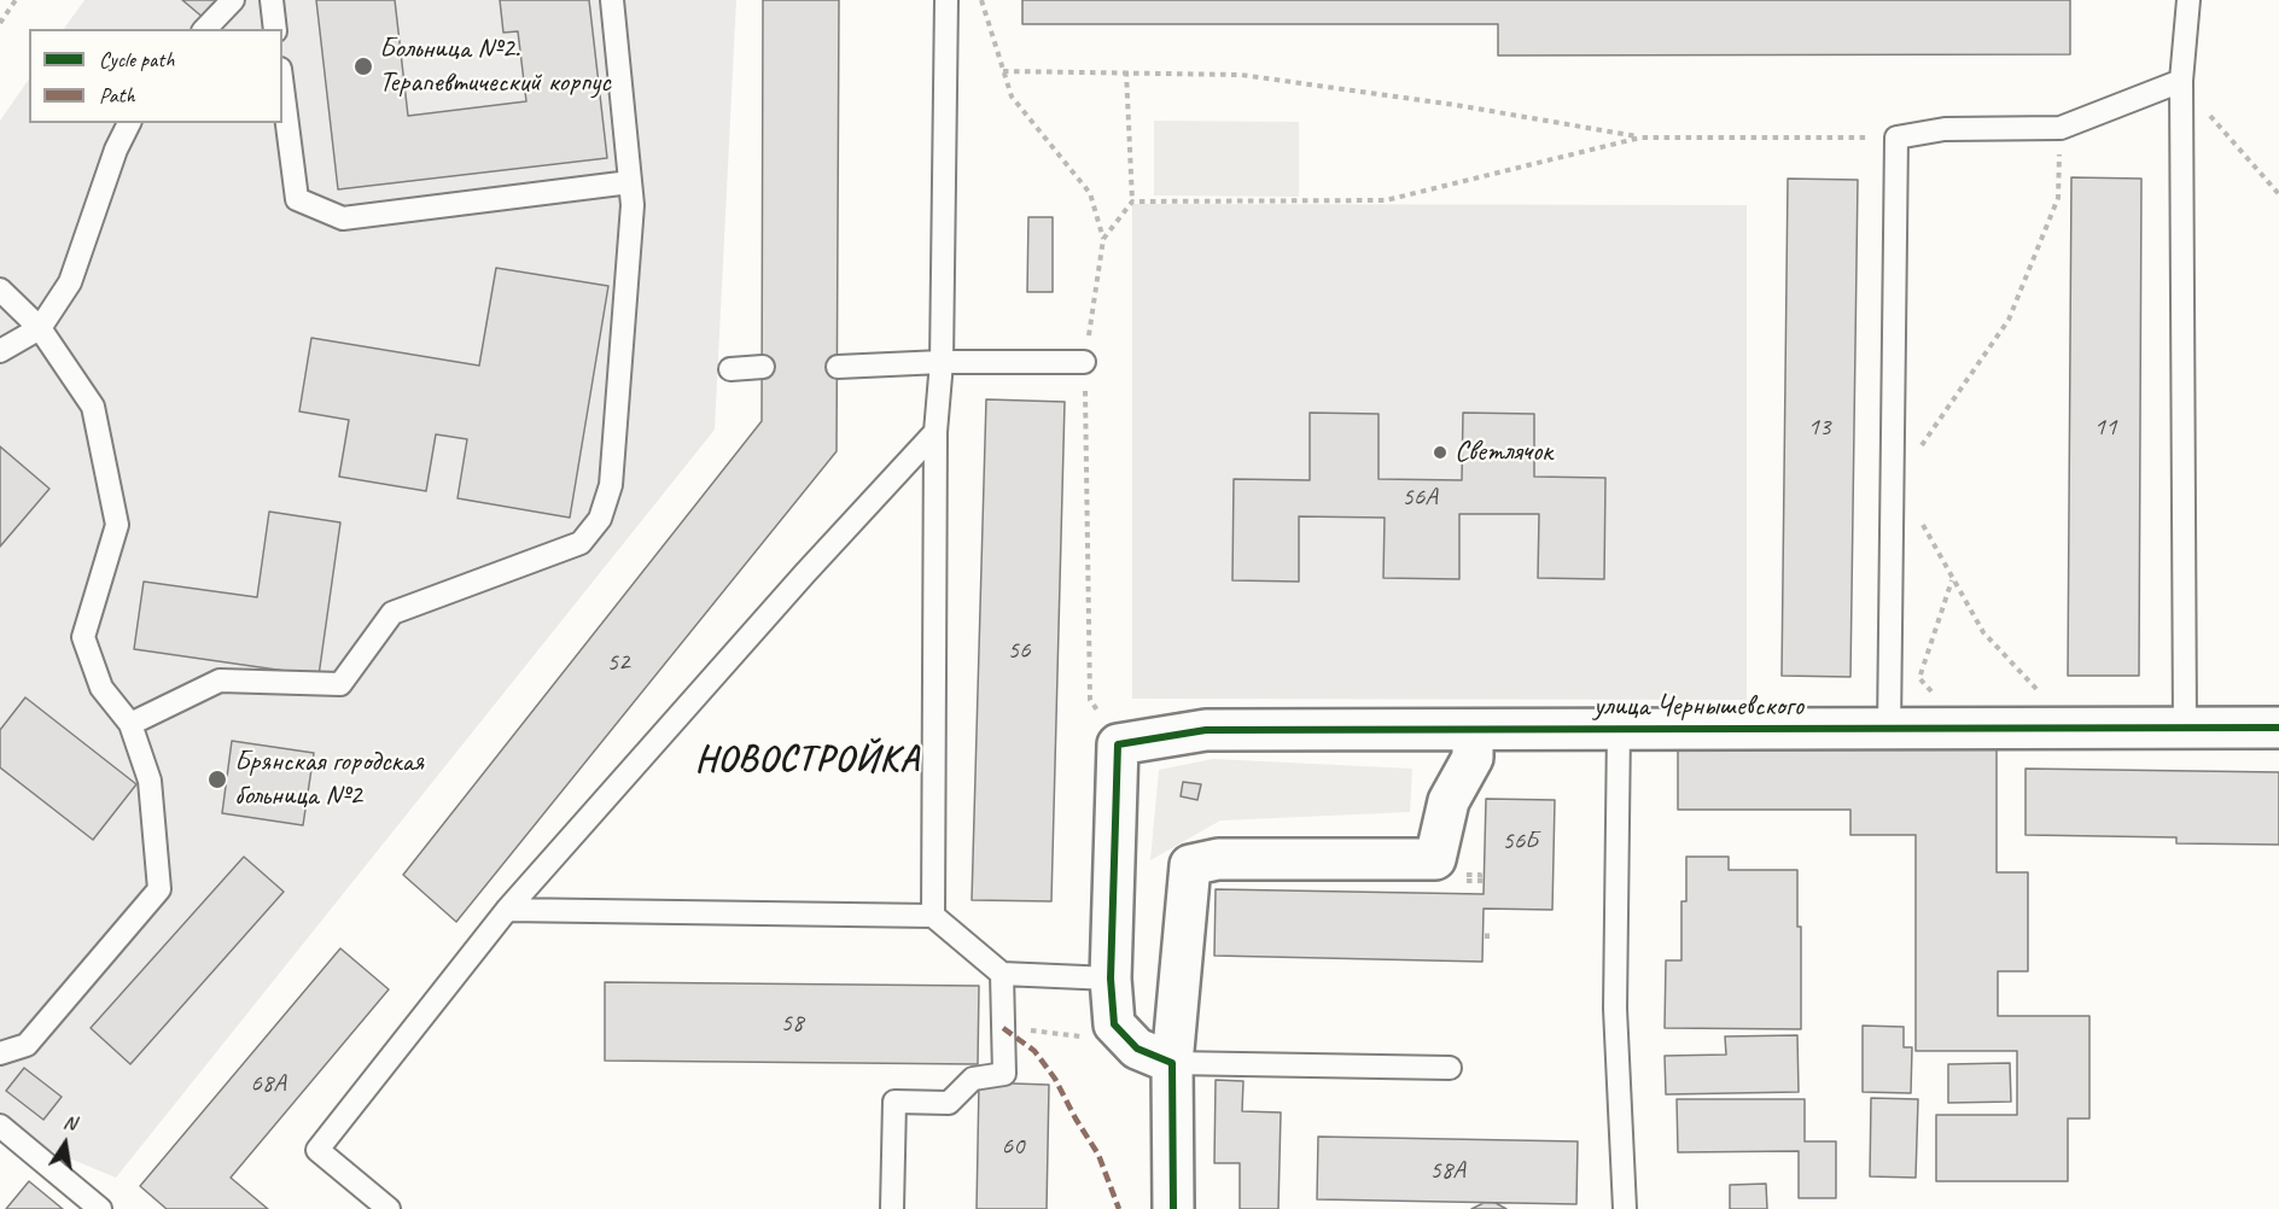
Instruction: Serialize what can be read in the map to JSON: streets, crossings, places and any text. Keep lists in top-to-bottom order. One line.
{"streets":{"street":["улица Чернышевского"]},"districts":["НОВОСТРОЙКА"],"places":["Больница №2. Терапевтический корпус","Светлячок","Брянская городская больница №2"],"house_numbers":["13","11","56А","56","52","56Б","58","68А","60","58А"],"legend":["Cycle path","Path"],"north":"top"}
